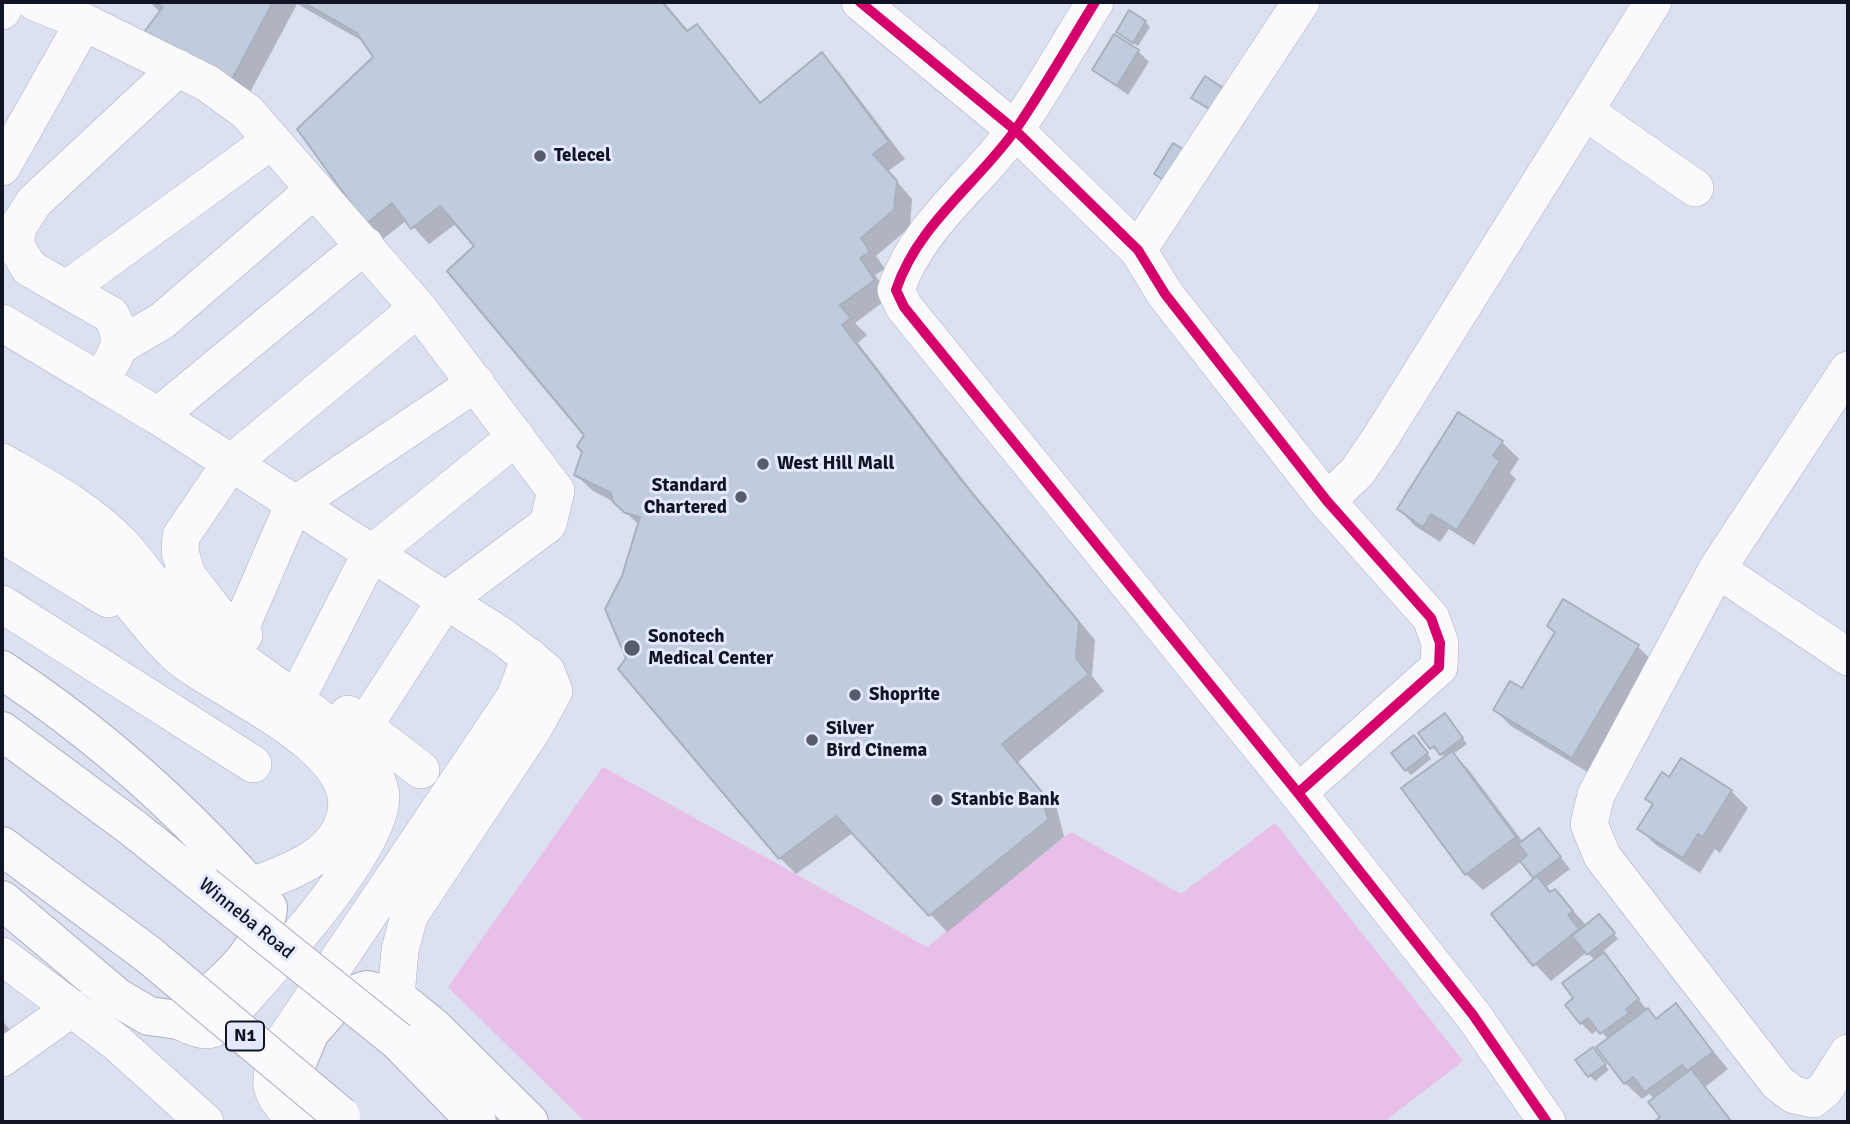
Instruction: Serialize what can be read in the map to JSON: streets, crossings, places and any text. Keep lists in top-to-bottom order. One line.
{"streets":{"highway":["Winneba Road","N1"]},"places":["Telecel","West Hill Mall","Standard Chartered","Sonotech Medical Center","Shoprite","Silver Bird Cinema","Stanbic Bank"]}
